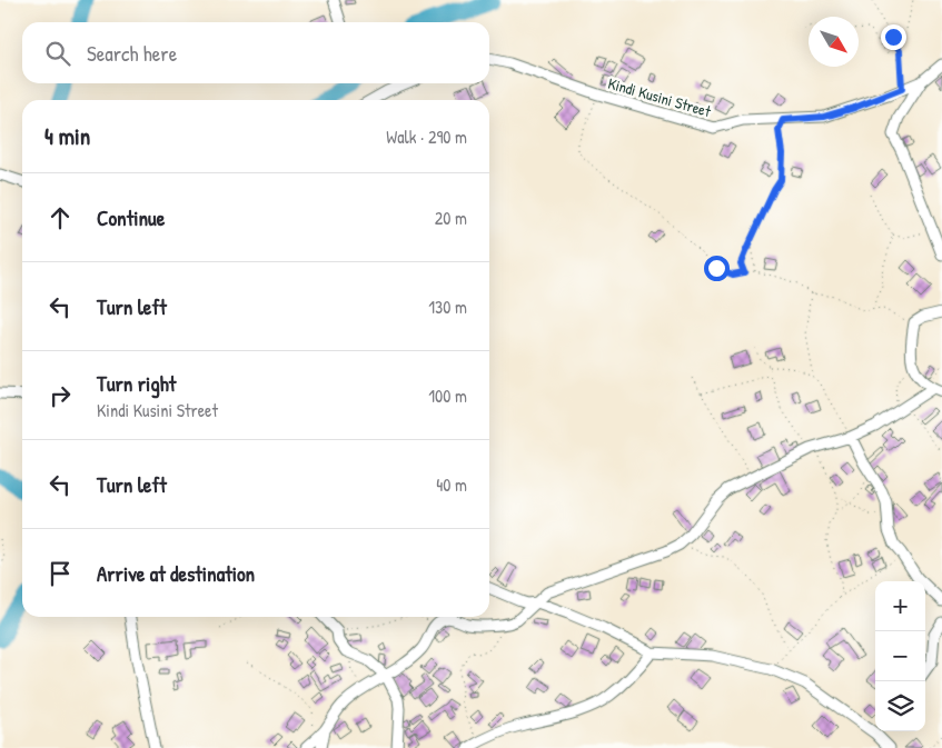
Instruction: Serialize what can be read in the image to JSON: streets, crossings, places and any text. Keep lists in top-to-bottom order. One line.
{"streets":{"street":["Kindi Kusini Street"]},"north":"bottom right","page":{"search":"Search here","heading":["4 min","Walk · 290 m"],"list":[["Continue","20 m"],["Turn left","130 m"],["Turn right","Kindi Kusini Street","100 m"],["Turn left","40 m"],"Arrive at destination"],"map_buttons":["+","−"]}}
